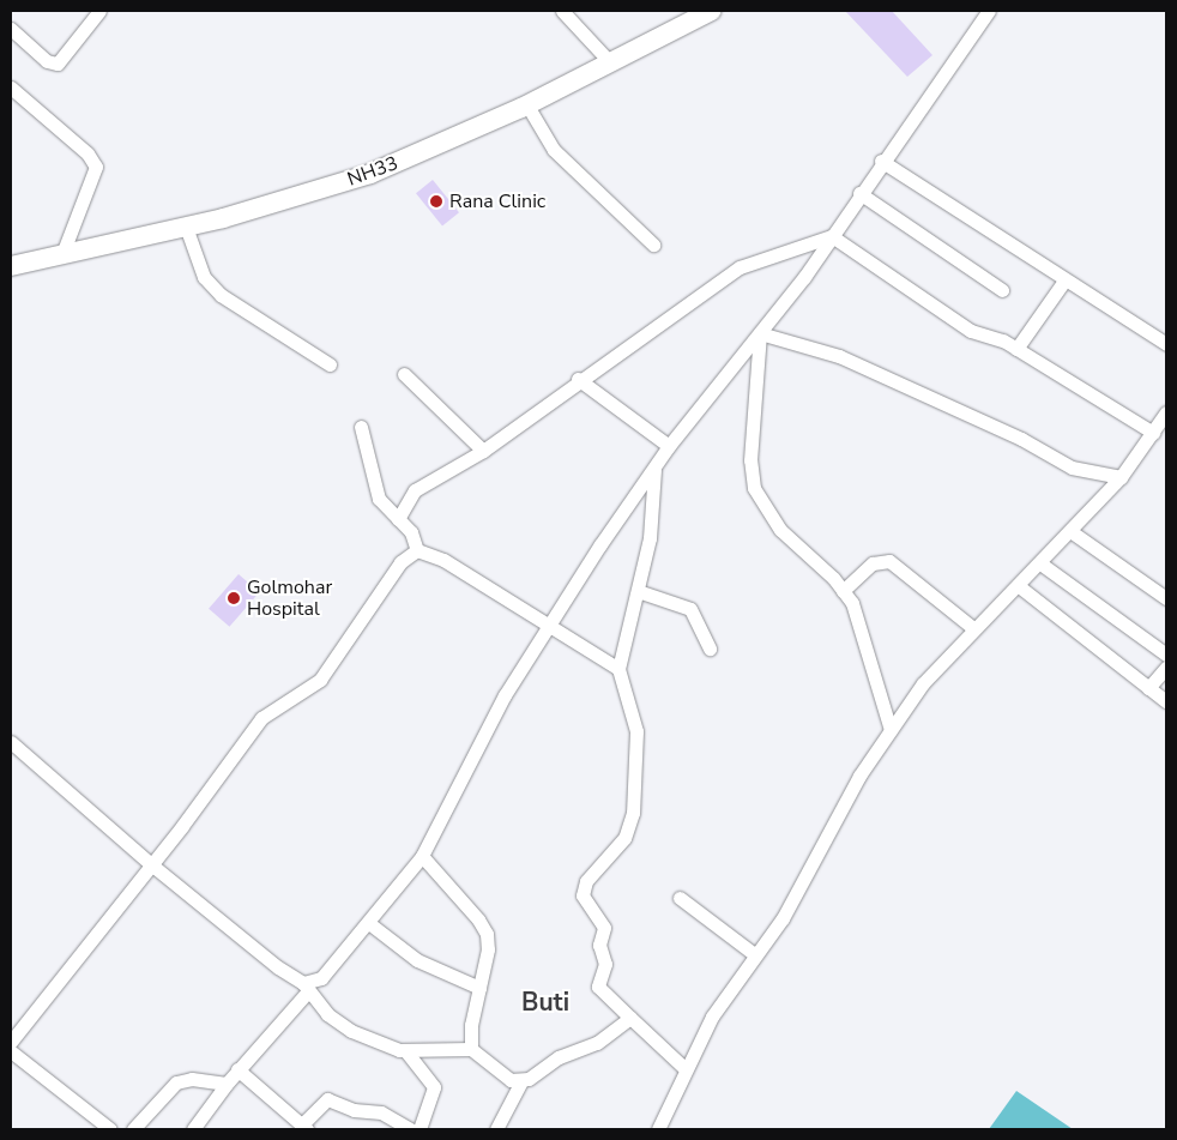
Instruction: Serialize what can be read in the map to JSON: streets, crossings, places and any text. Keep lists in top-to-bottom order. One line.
{"streets":{"main road":["NH33"]},"districts":["Buti"],"places":["Rana Clinic","Golmohar Hospital"]}
